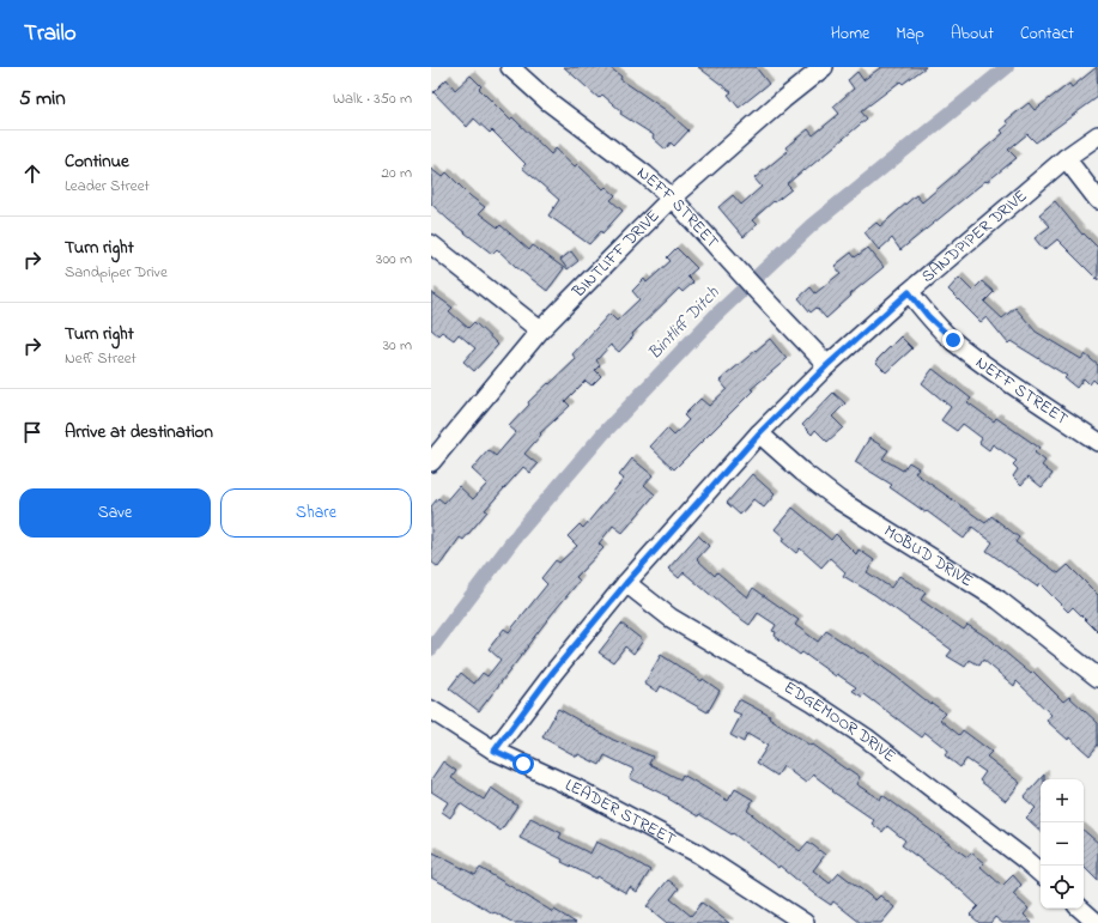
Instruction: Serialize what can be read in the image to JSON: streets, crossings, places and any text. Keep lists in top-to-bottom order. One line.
{"streets":{"street":["NEFF STREET","SANDPIPER DRIVE","BINTLIFF DRIVE","MOBUD DRIVE","EDGEMOOR DRIVE","LEADER STREET"]},"crossings":[["NEFF STREET","SANDPIPER DRIVE"],["NEFF STREET","BINTLIFF DRIVE"],["SANDPIPER DRIVE","MOBUD DRIVE"],["SANDPIPER DRIVE","EDGEMOOR DRIVE"],["SANDPIPER DRIVE","LEADER STREET"]],"water":["Bintliff Ditch"],"page":{"header":"Trailo","nav":["Home","Map","About","Contact"],"heading":["5 min","Walk · 350 m"],"list":[["Continue","Leader Street","20 m"],["Turn right","Sandpiper Drive","300 m"],["Turn right","Neff Street","30 m"],"Arrive at destination"],"buttons":["Save","Share"],"map_buttons":["+","−"]}}
